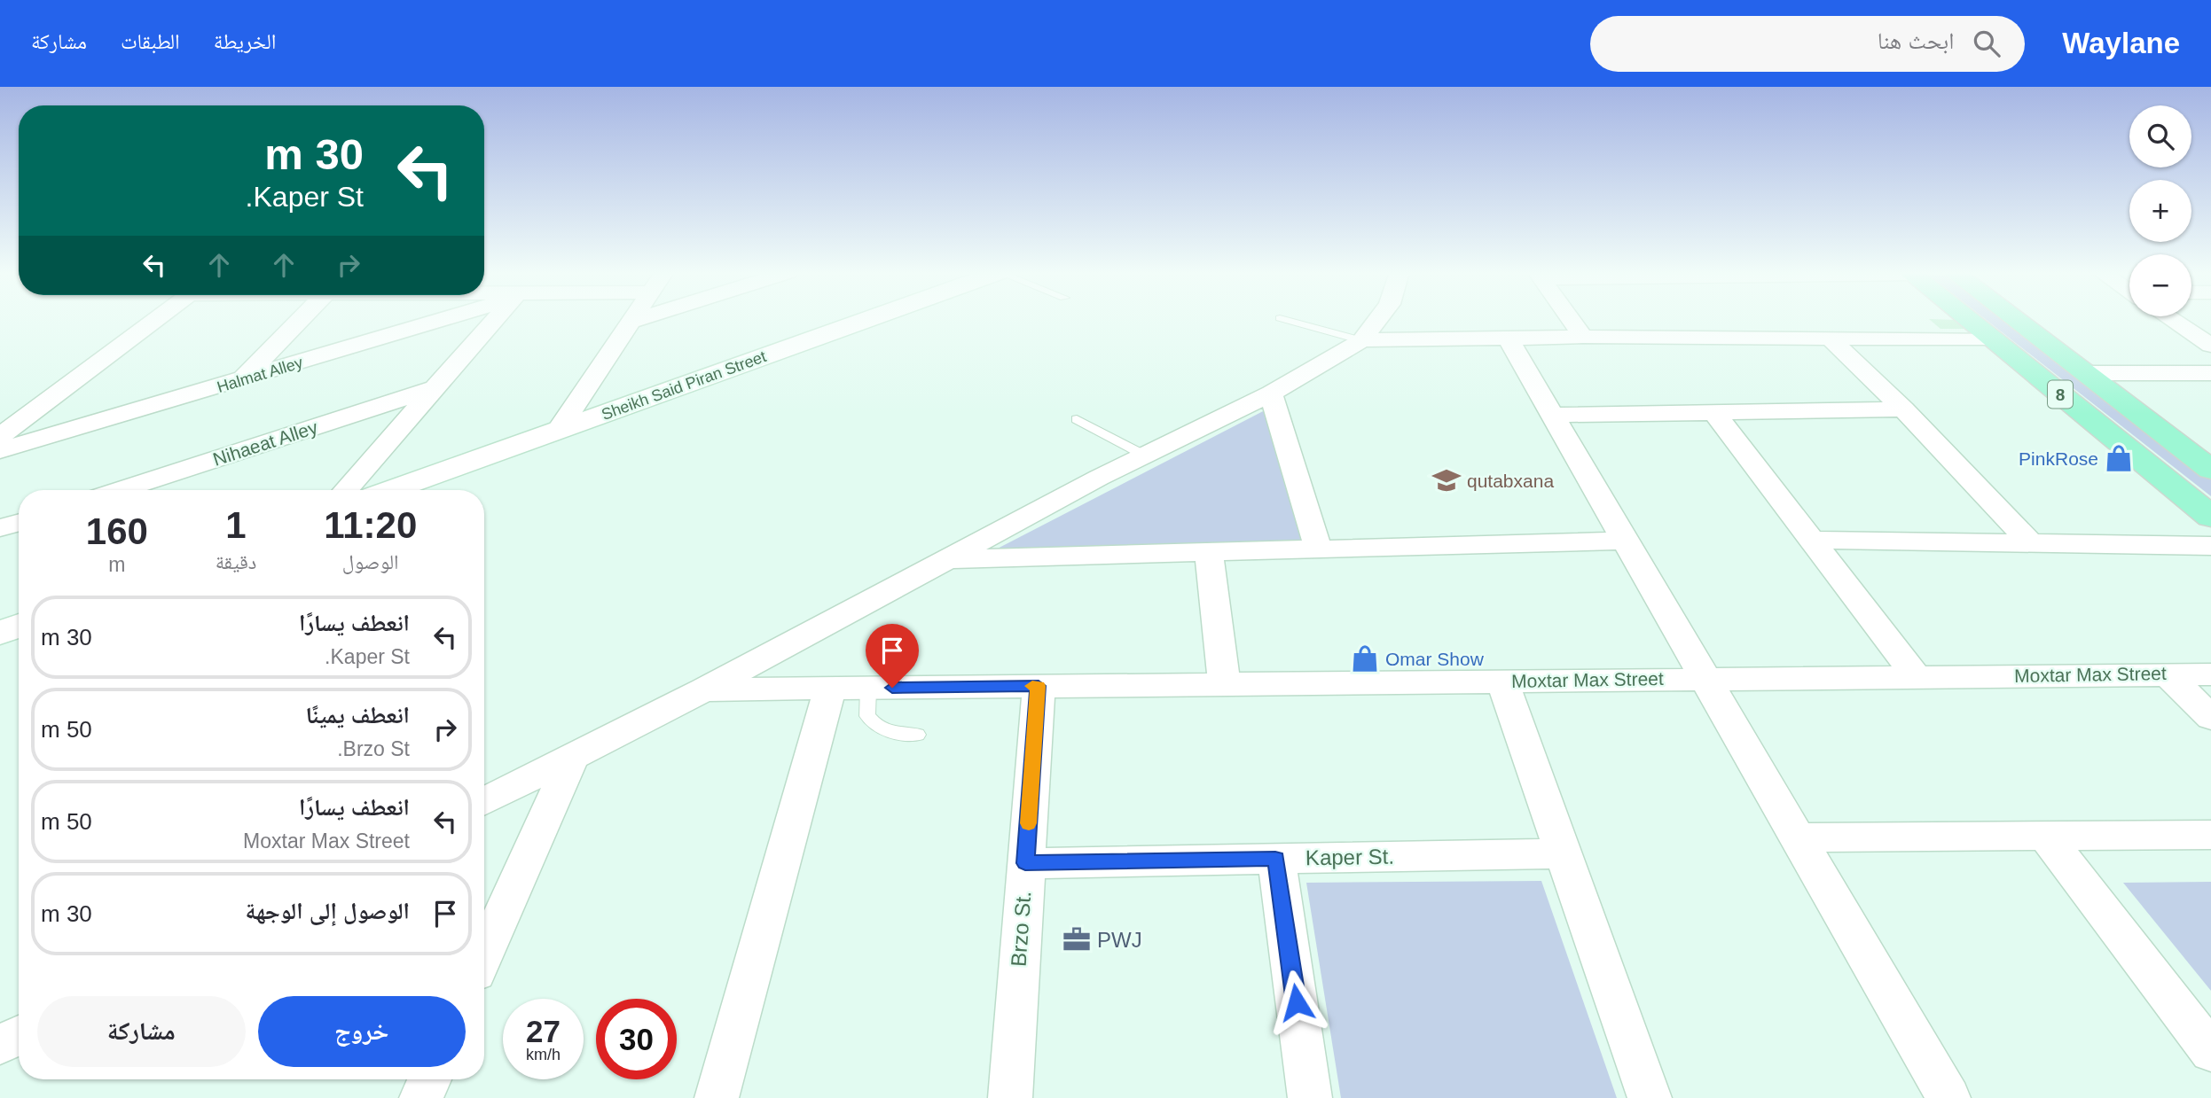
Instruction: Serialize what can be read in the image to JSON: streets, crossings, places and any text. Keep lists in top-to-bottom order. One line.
{"streets":{"main road":["8"],"street":["Halmat Alley","Sheikh Said Piran Street","Nihaeat Alley","Moxtar Max Street","Kaper St.","Brzo St."]},"crossings":[["Moxtar Max Street","Brzo St."],["Kaper St.","Brzo St."]],"places":{"shop":["PinkRose","Omar Show"],"school or university":["qutabxana"],"office":["PWJ"]},"page":{"header":"Waylane","search":"ابحث هنا","nav":["الخريطة","الطبقات","مشاركة"],"map_buttons":["+","−"],"turn":["30 m","Kaper St."],"eta":["11:20","الوصول","1","دقيقة","160","m"],"list":[{"name":"انعطف يسارًا","note":"Kaper St.","value":"30 m"},{"name":"انعطف يمينًا","note":"Brzo St.","value":"50 m"},{"name":"انعطف يسارًا","note":"Moxtar Max Street","value":"50 m"},{"name":"الوصول إلى الوجهة","value":"30 m"}],"buttons":["خروج","مشاركة"],"speed":"27 km/h","limit":"30"}}
